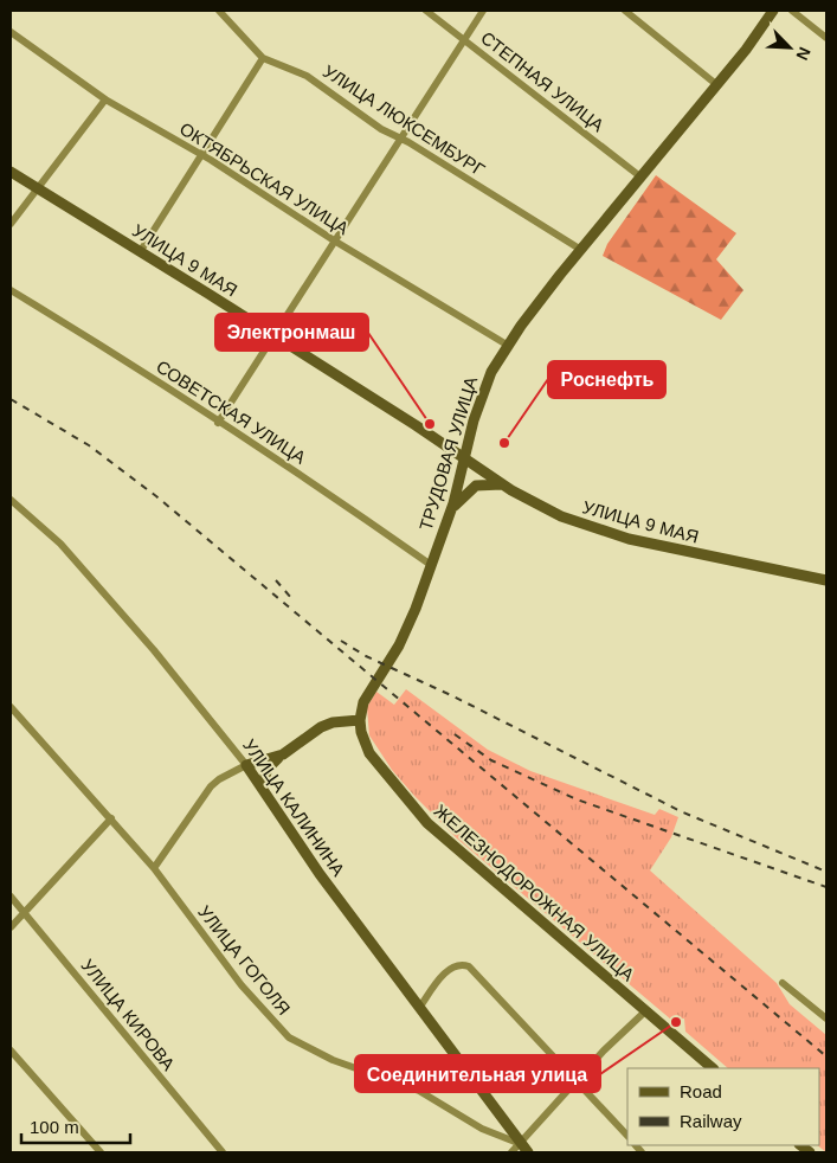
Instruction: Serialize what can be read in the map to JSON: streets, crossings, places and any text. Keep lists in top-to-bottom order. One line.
{"streets":{"street":["СТЕПНАЯ УЛИЦА","УЛИЦА ЛЮКСЕМБУРГ","ОКТЯБРЬСКАЯ УЛИЦА","УЛИЦА 9 МАЯ","СОВЕТСКАЯ УЛИЦА","ТРУДОВАЯ УЛИЦА","УЛИЦА КАЛИНИНА","ЖЕЛЕЗНОДОРОЖНАЯ УЛИЦА","УЛИЦА ГОГОЛЯ","УЛИЦА КИРОВА"]},"crossings":[["СТЕПНАЯ УЛИЦА","ТРУДОВАЯ УЛИЦА"],["УЛИЦА ЛЮКСЕМБУРГ","ТРУДОВАЯ УЛИЦА"],["ОКТЯБРЬСКАЯ УЛИЦА","ТРУДОВАЯ УЛИЦА"],["УЛИЦА 9 МАЯ","ТРУДОВАЯ УЛИЦА"],["СОВЕТСКАЯ УЛИЦА","ТРУДОВАЯ УЛИЦА"],["ТРУДОВАЯ УЛИЦА","ЖЕЛЕЗНОДОРОЖНАЯ УЛИЦА"],["УЛИЦА КАЛИНИНА","УЛИЦА ГОГОЛЯ"]],"places":["Электронмаш","Роснефть","Соединительная улица"],"legend":["Road","Railway"],"scale_bar":"100 m","north":"bottom right"}
